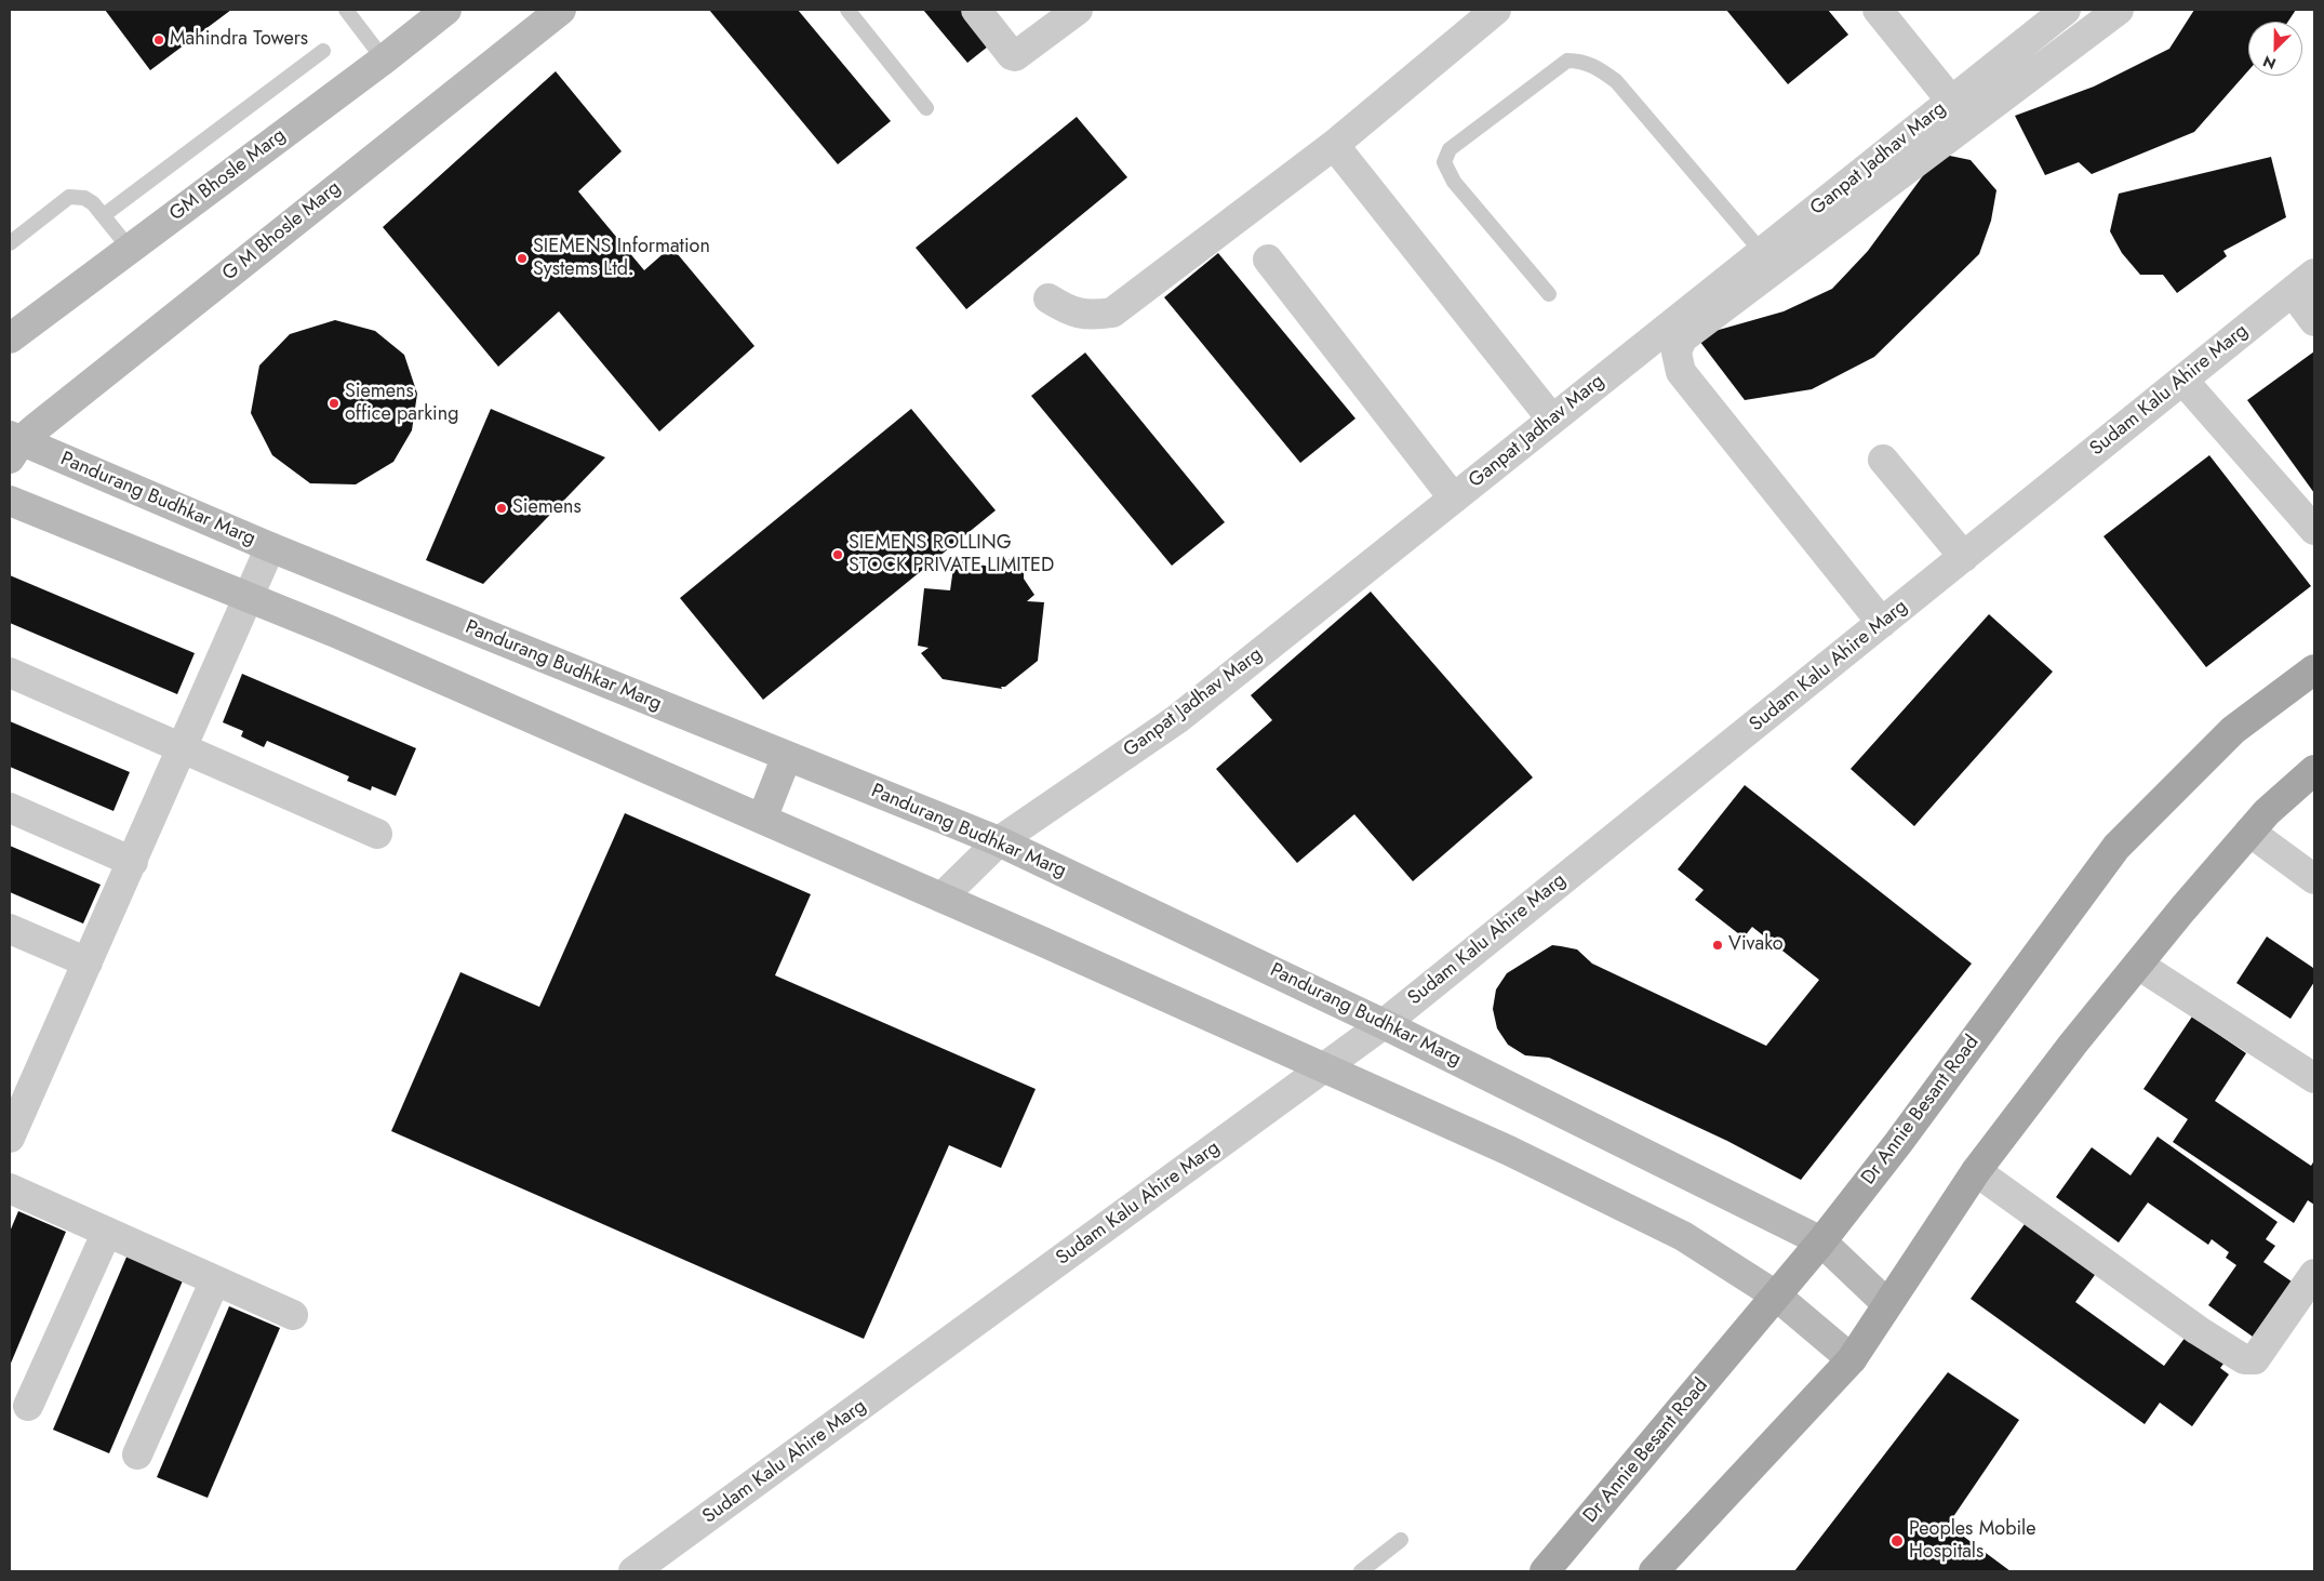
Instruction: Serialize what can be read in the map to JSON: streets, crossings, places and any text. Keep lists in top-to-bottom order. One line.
{"streets":{"main road":["GM Bhosle Marg","G M Bhosle Marg","Pandurang Budhkar Marg","Dr Annie Besant Road"],"street":["Ganpat Jadhav Marg","Sudam Kalu Ahire Marg"]},"crossings":[["Ganpat Jadhav Marg","Pandurang Budhkar Marg"],["G M Bhosle Marg","Pandurang Budhkar Marg"],["Sudam Kalu Ahire Marg","Pandurang Budhkar Marg"],["Pandurang Budhkar Marg","Dr Annie Besant Road"]],"places":["Mahindra Towers","SIEMENS Information Systems Ltd.","Siemens office parking","Siemens","SIEMENS ROLLING STOCK PRIVATE LIMITED","Vivako","Peoples Mobile Hospitals"],"north":"bottom left"}
